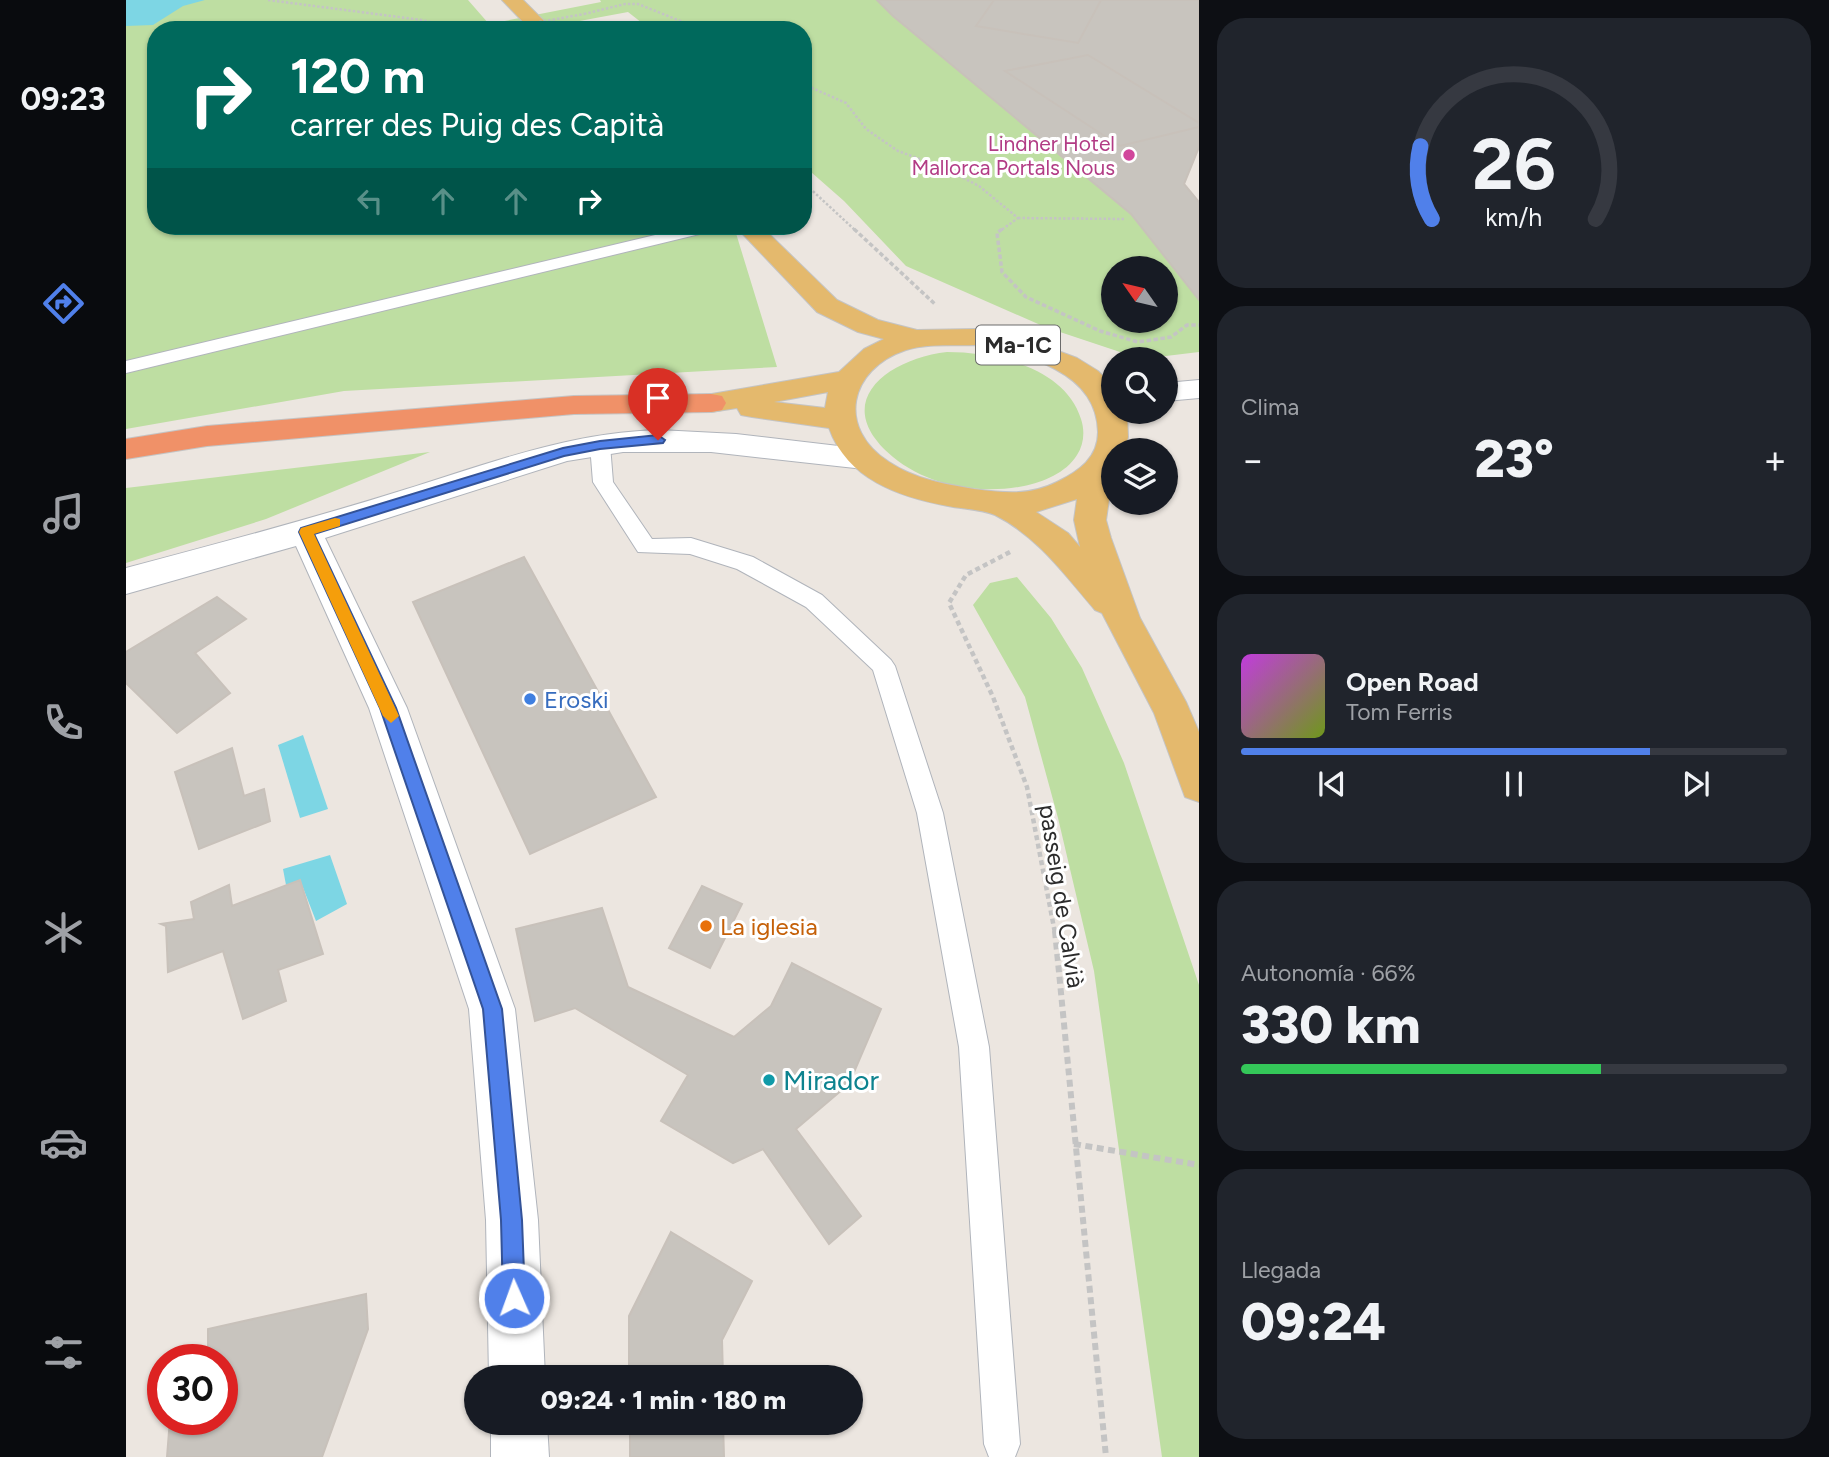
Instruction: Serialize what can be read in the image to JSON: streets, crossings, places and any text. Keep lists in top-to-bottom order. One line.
{"streets":{"main road":["Ma-1C"],"path":["passeig de Calvià"]},"crossings":[["Ma-1C","passeig de Calvià"]],"places":["Lindner Hotel Mallorca Portals Nous","Eroski","La iglesia","Mirador"],"north":"top left","page":{"tabs":"09:23","turn":["120 m","carrer des Puig des Capità"],"tile":["Clima",["Autonomía · 66%","330 km"],["Llegada","09:24"]],"heat":["−","23°","+"],"song":["Open Road","Tom Ferris"],"limit":"30","trip":"09:24 · 1 min · 180 m","gauge":["26","km/h"]}}
